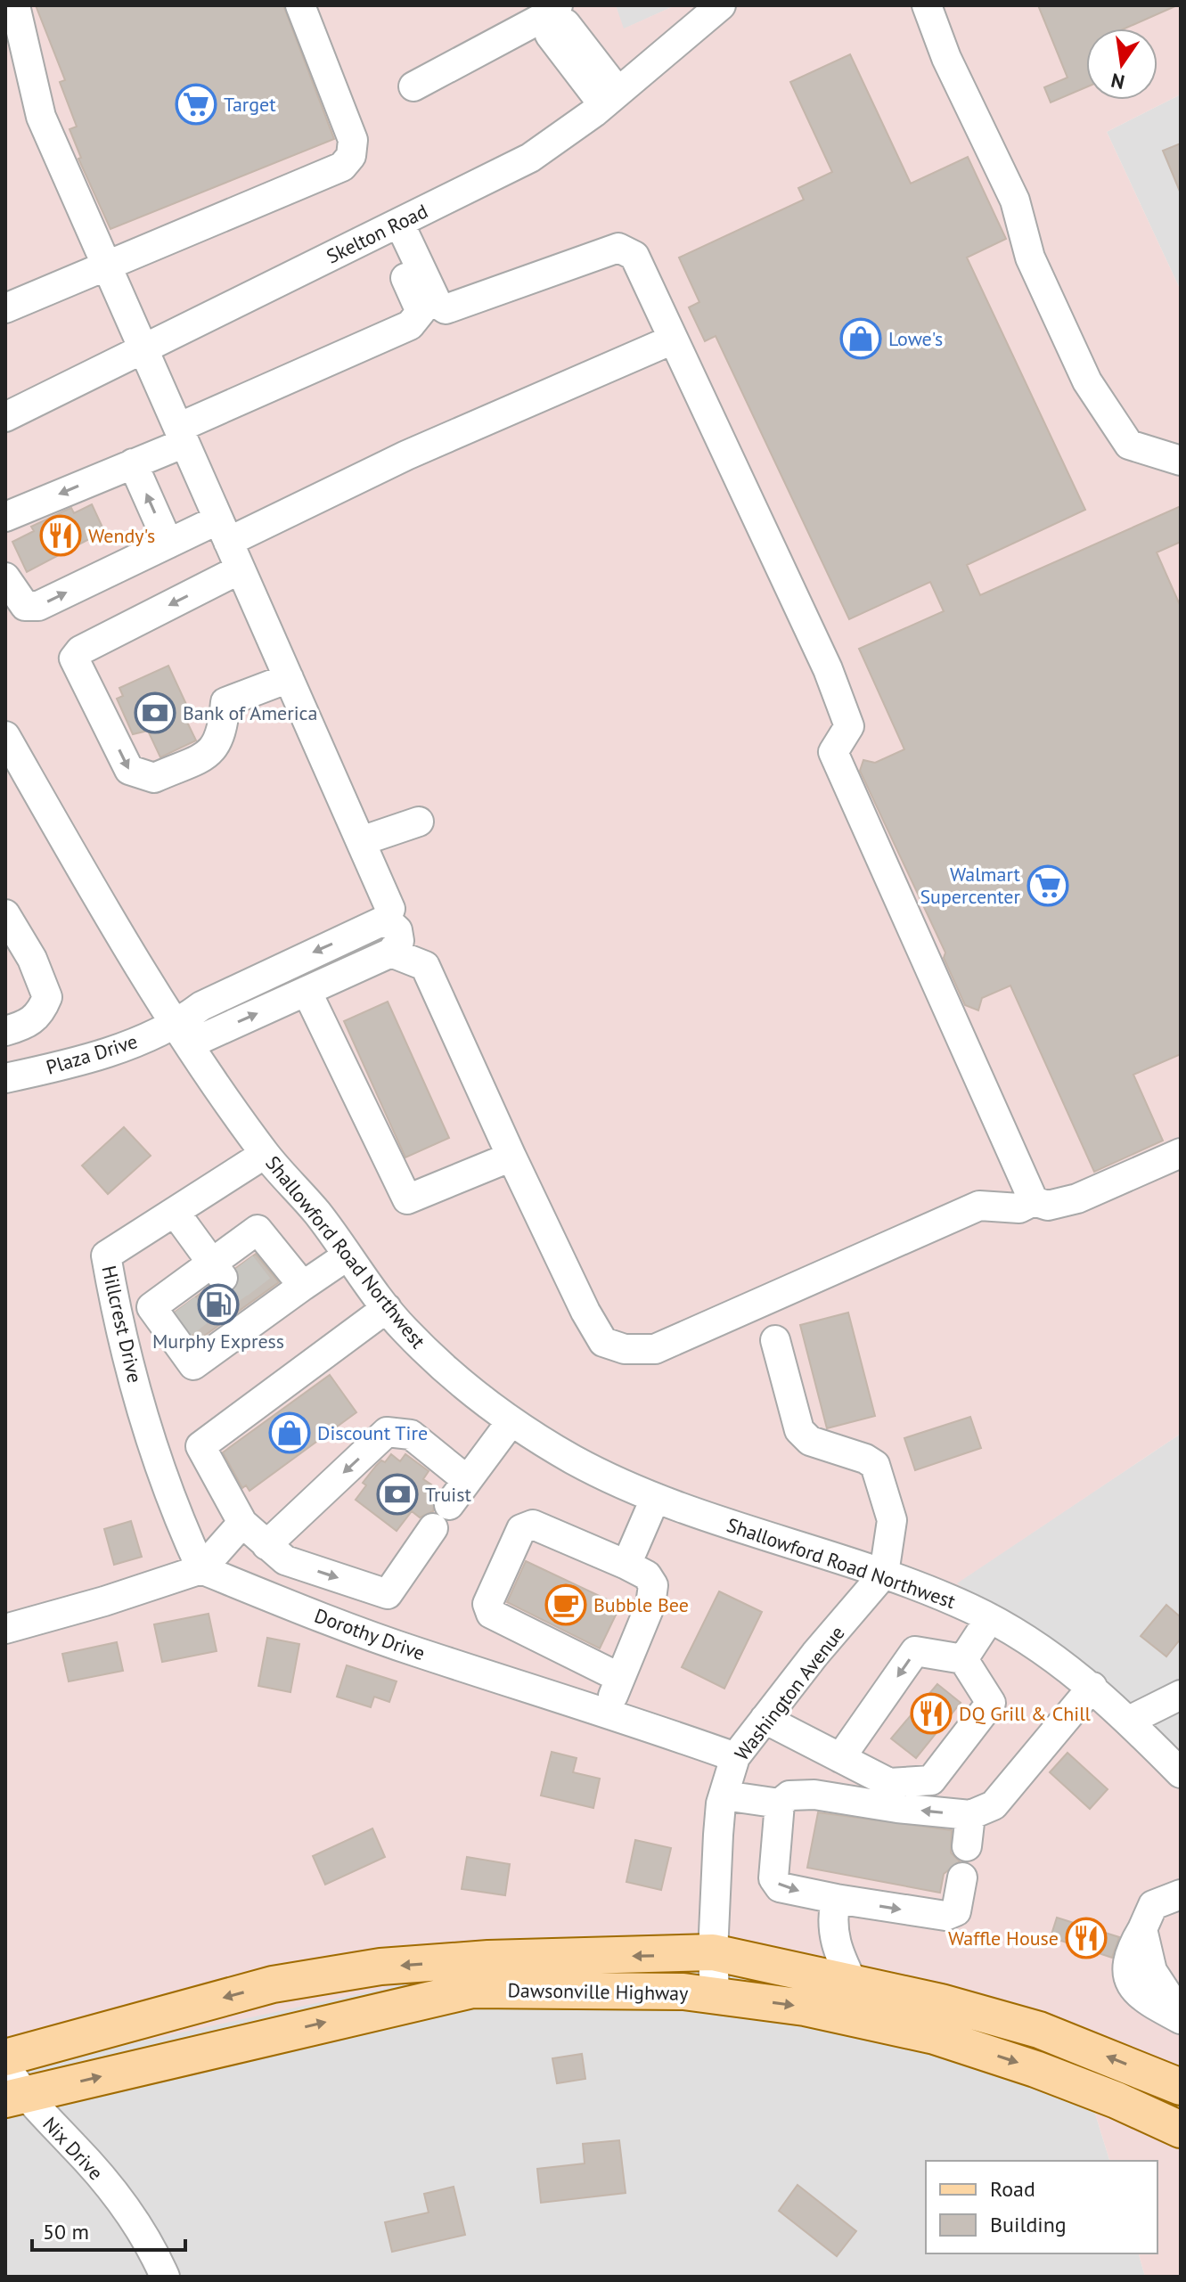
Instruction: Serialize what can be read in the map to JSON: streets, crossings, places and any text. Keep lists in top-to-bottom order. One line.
{"streets":{"main road":["Dawsonville Highway"],"street":["Skelton Road","Plaza Drive","Shallowford Road Northwest","Hillcrest Drive","Dorothy Drive","Washington Avenue","Nix Drive"]},"crossings":[["Plaza Drive","Shallowford Road Northwest"],["Shallowford Road Northwest","Hillcrest Drive"],["Shallowford Road Northwest","Washington Avenue"],["Hillcrest Drive","Dorothy Drive"],["Dorothy Drive","Washington Avenue"],["Washington Avenue","Dawsonville Highway"],["Dawsonville Highway","Nix Drive"]],"places":{"supermarket":["Target","Walmart Supercenter"],"shop":["Lowe's","Discount Tire"],"restaurant":["Wendy's","DQ Grill & Chill","Waffle House"],"bank":["Bank of America","Truist"],"fuel station":["Murphy Express"],"cafe":["Bubble Bee"]},"legend":["Road","Building"],"scale_bar":"50 m","north":"bottom"}
